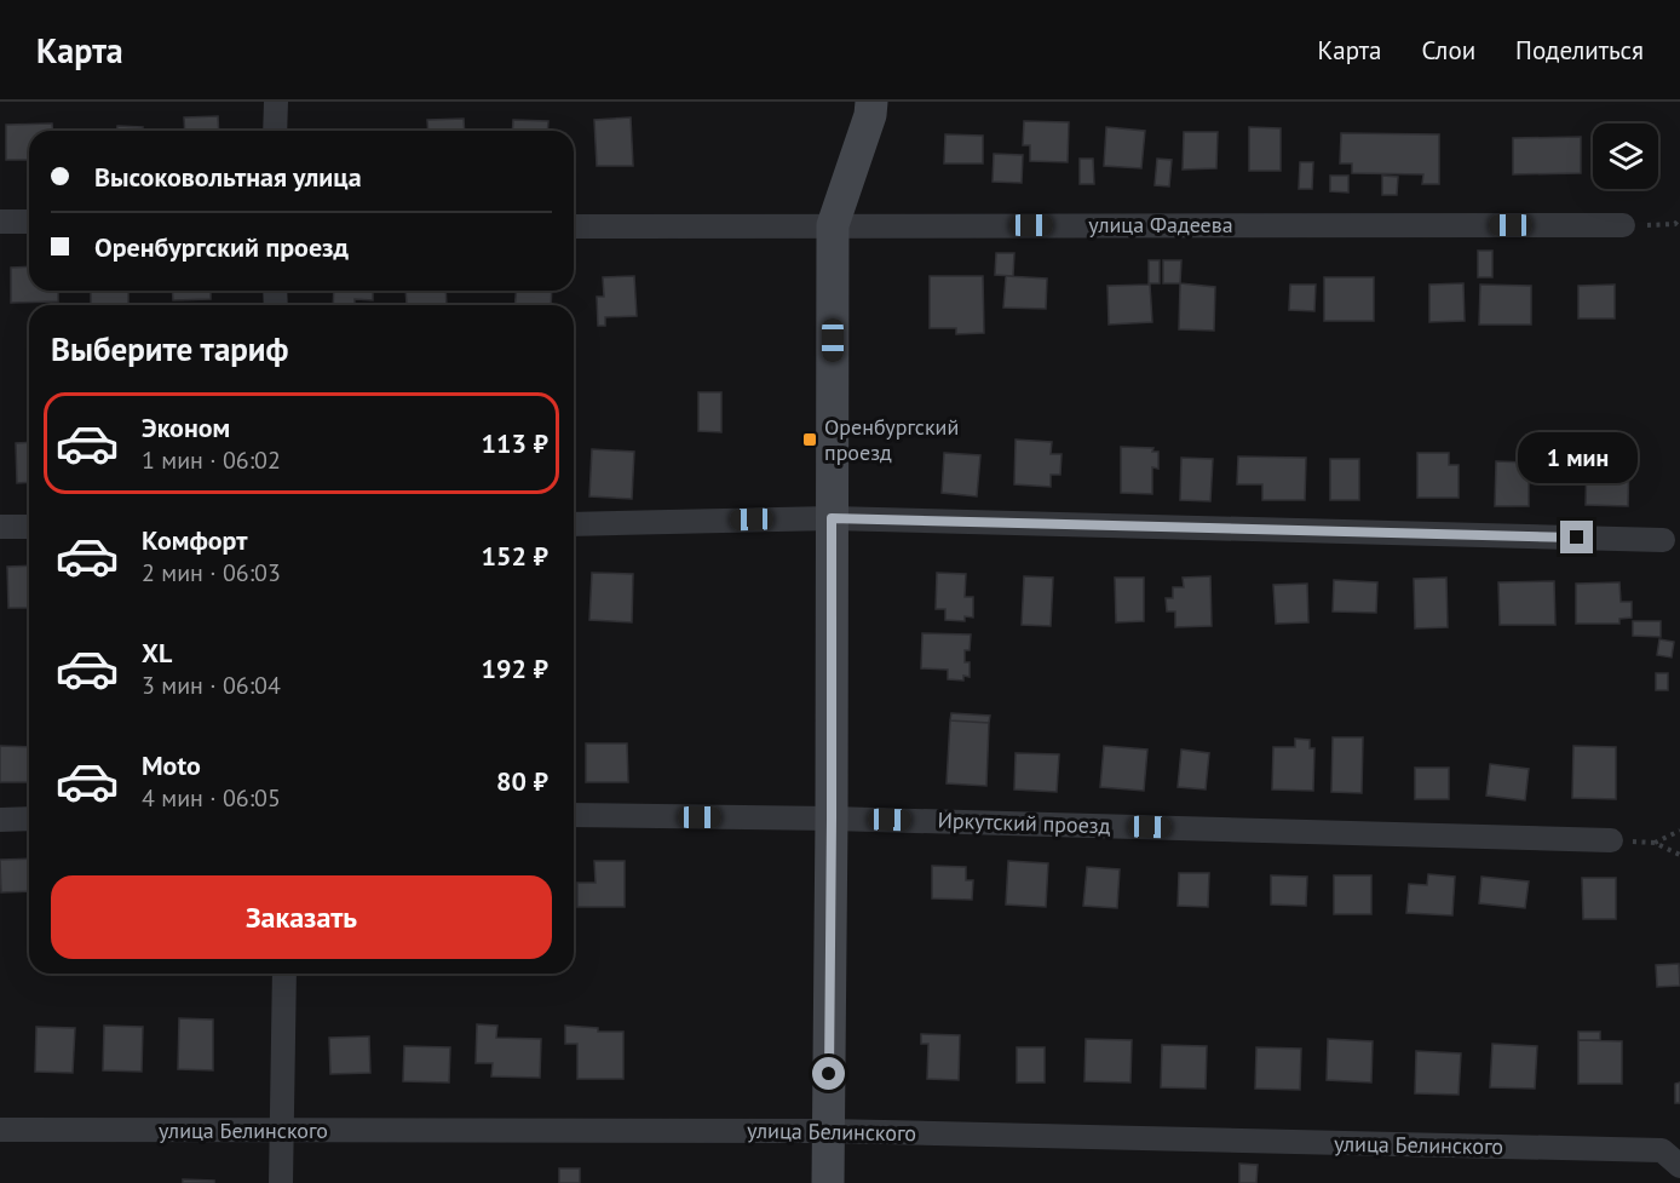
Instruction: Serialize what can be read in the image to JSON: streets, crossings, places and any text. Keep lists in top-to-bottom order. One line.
{"streets":{"street":["улица Фадеева","Иркутский проезд","улица Белинского"]},"places":{"transit":["Оренбургский проезд"]},"page":{"header":"Карта","nav":["Карта","Слои","Поделиться"],"banner":["Высоковольтная улица","Оренбургский проезд"],"heading":"Выберите тариф","list":[{"name":"Эконом","note":"1 мин · 06:02","value":"113 ₽"},{"name":"Комфорт","note":"2 мин · 06:03","value":"152 ₽"},{"name":"XL","note":"3 мин · 06:04","value":"192 ₽"},{"name":"Moto","note":"4 мин · 06:05","value":"80 ₽"}],"bubble":"1 мин","buttons":"Заказать"}}
